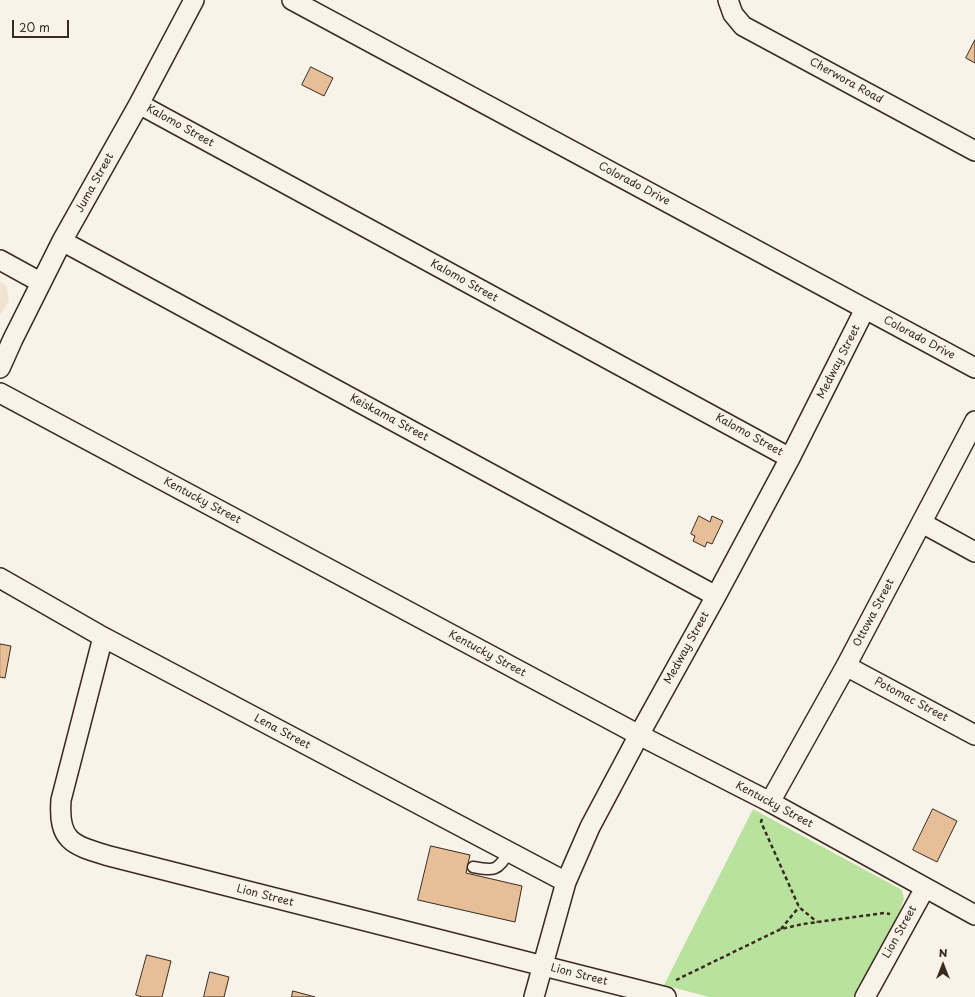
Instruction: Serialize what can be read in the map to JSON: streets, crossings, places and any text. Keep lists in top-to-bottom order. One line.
{"streets":{"street":["Cherwora Road","Kalomo Street","Juma Street","Colorado Drive","Medway Street","Keiskama Street","Kentucky Street","Ottowa Street","Potomac Street","Lena Street","Lion Street"]},"crossings":[["Kalomo Street","Juma Street"],["Kalomo Street","Medway Street"],["Juma Street","Keiskama Street"],["Colorado Drive","Medway Street"],["Medway Street","Keiskama Street"],["Medway Street","Kentucky Street"],["Medway Street","Lena Street"],["Medway Street","Lion Street"],["Kentucky Street","Ottowa Street"],["Kentucky Street","Lion Street"],["Ottowa Street","Potomac Street"],["Lena Street","Lion Street"]],"scale_bar":"20 m","north":"top"}
